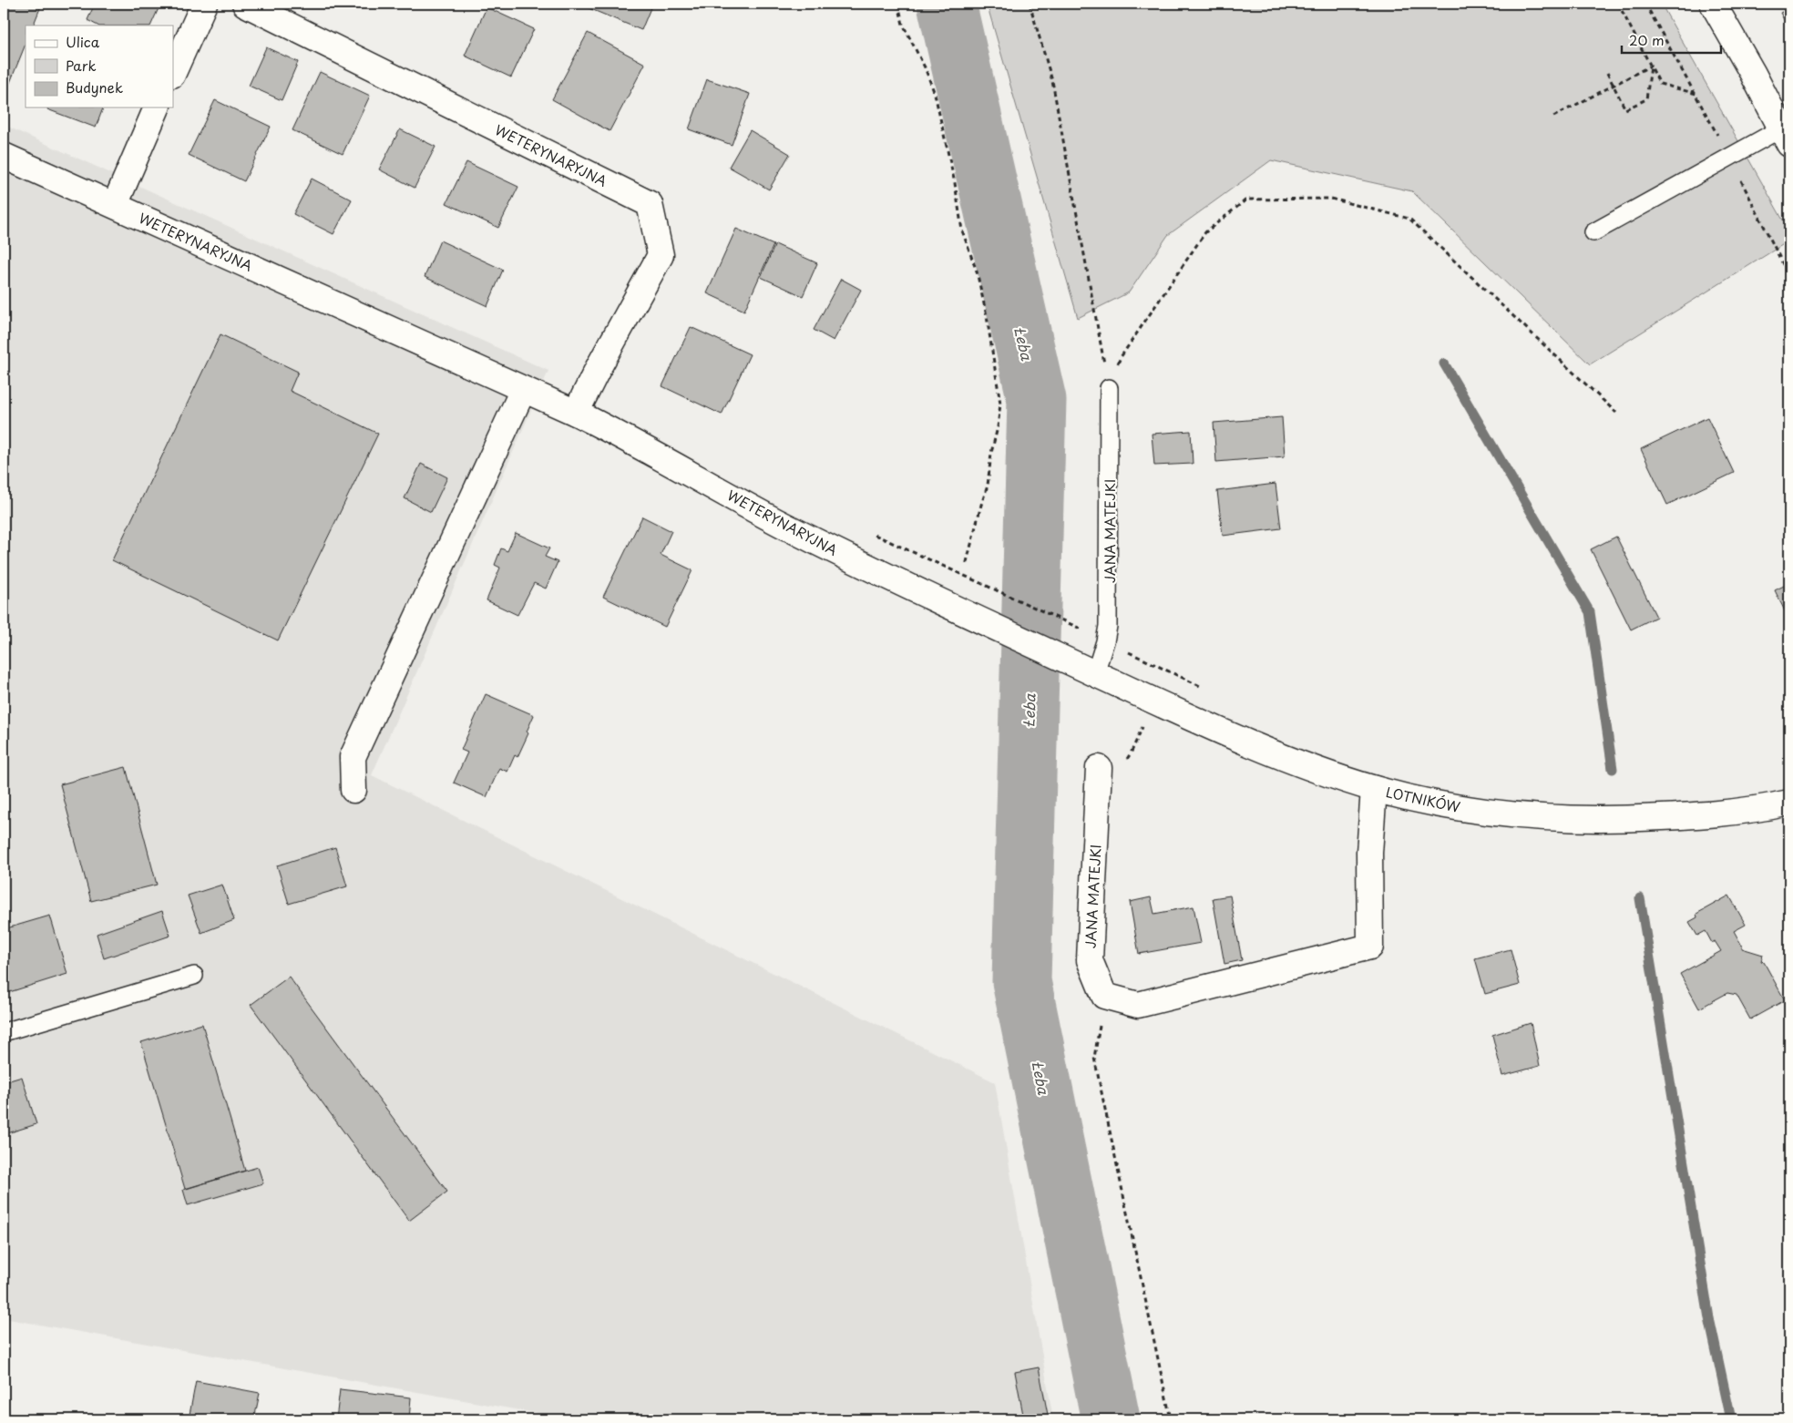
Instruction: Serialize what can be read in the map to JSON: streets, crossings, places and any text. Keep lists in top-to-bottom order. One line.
{"streets":{"street":["WETERYNARYJNA","JANA MATEJKI","LOTNIKÓW"]},"crossings":[["WETERYNARYJNA","JANA MATEJKI"],["WETERYNARYJNA","LOTNIKÓW"],["JANA MATEJKI","LOTNIKÓW"]],"water":["Łeba"],"legend":["Ulica","Park","Budynek"],"scale_bar":"20 m"}
